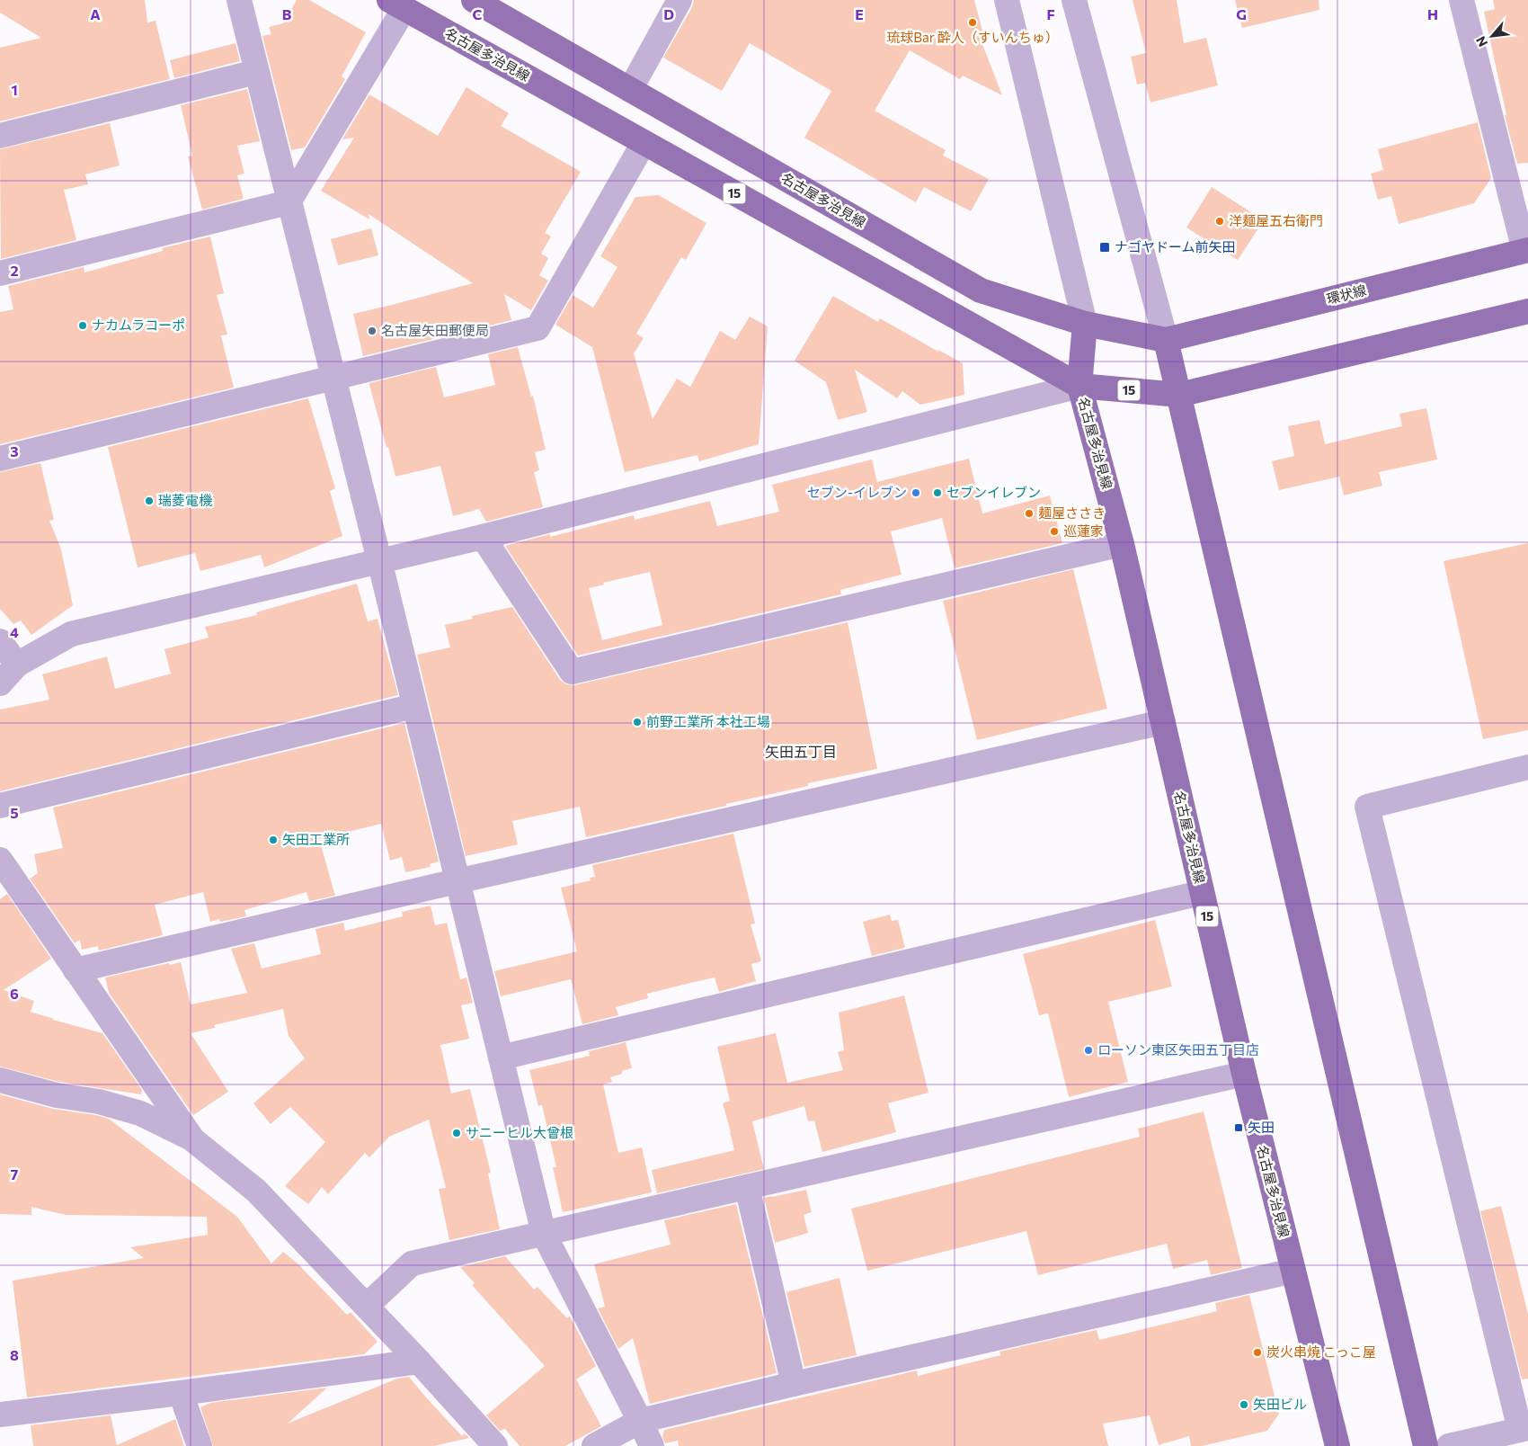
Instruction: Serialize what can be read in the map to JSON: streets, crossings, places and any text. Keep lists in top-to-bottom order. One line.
{"streets":{"main road":["名古屋多治見線","15","環状線"]},"crossings":[["名古屋多治見線","15"],["名古屋多治見線","環状線"]],"districts":["矢田五丁目"],"places":{"other":["琉球Bar 酔人（すいんちゅ）","洋麺屋五右衛門","ナカムラコーポ","名古屋矢田郵便局","セブン-イレブン","セブンイレブン","瑞菱電機","麺屋ささき","巡蓮家","前野工業所 本社工場","矢田工業所","ローソン東区矢田五丁目店","サニーヒル大曾根","炭火串焼 こっこ屋","矢田ビル"],"transit":["ナゴヤドーム前矢田","矢田"]},"north":"bottom left","grid":{"columns":["A","B","C","D","E","F","G","H"],"rows":["1","2","3","4","5","6","7","8"]}}
